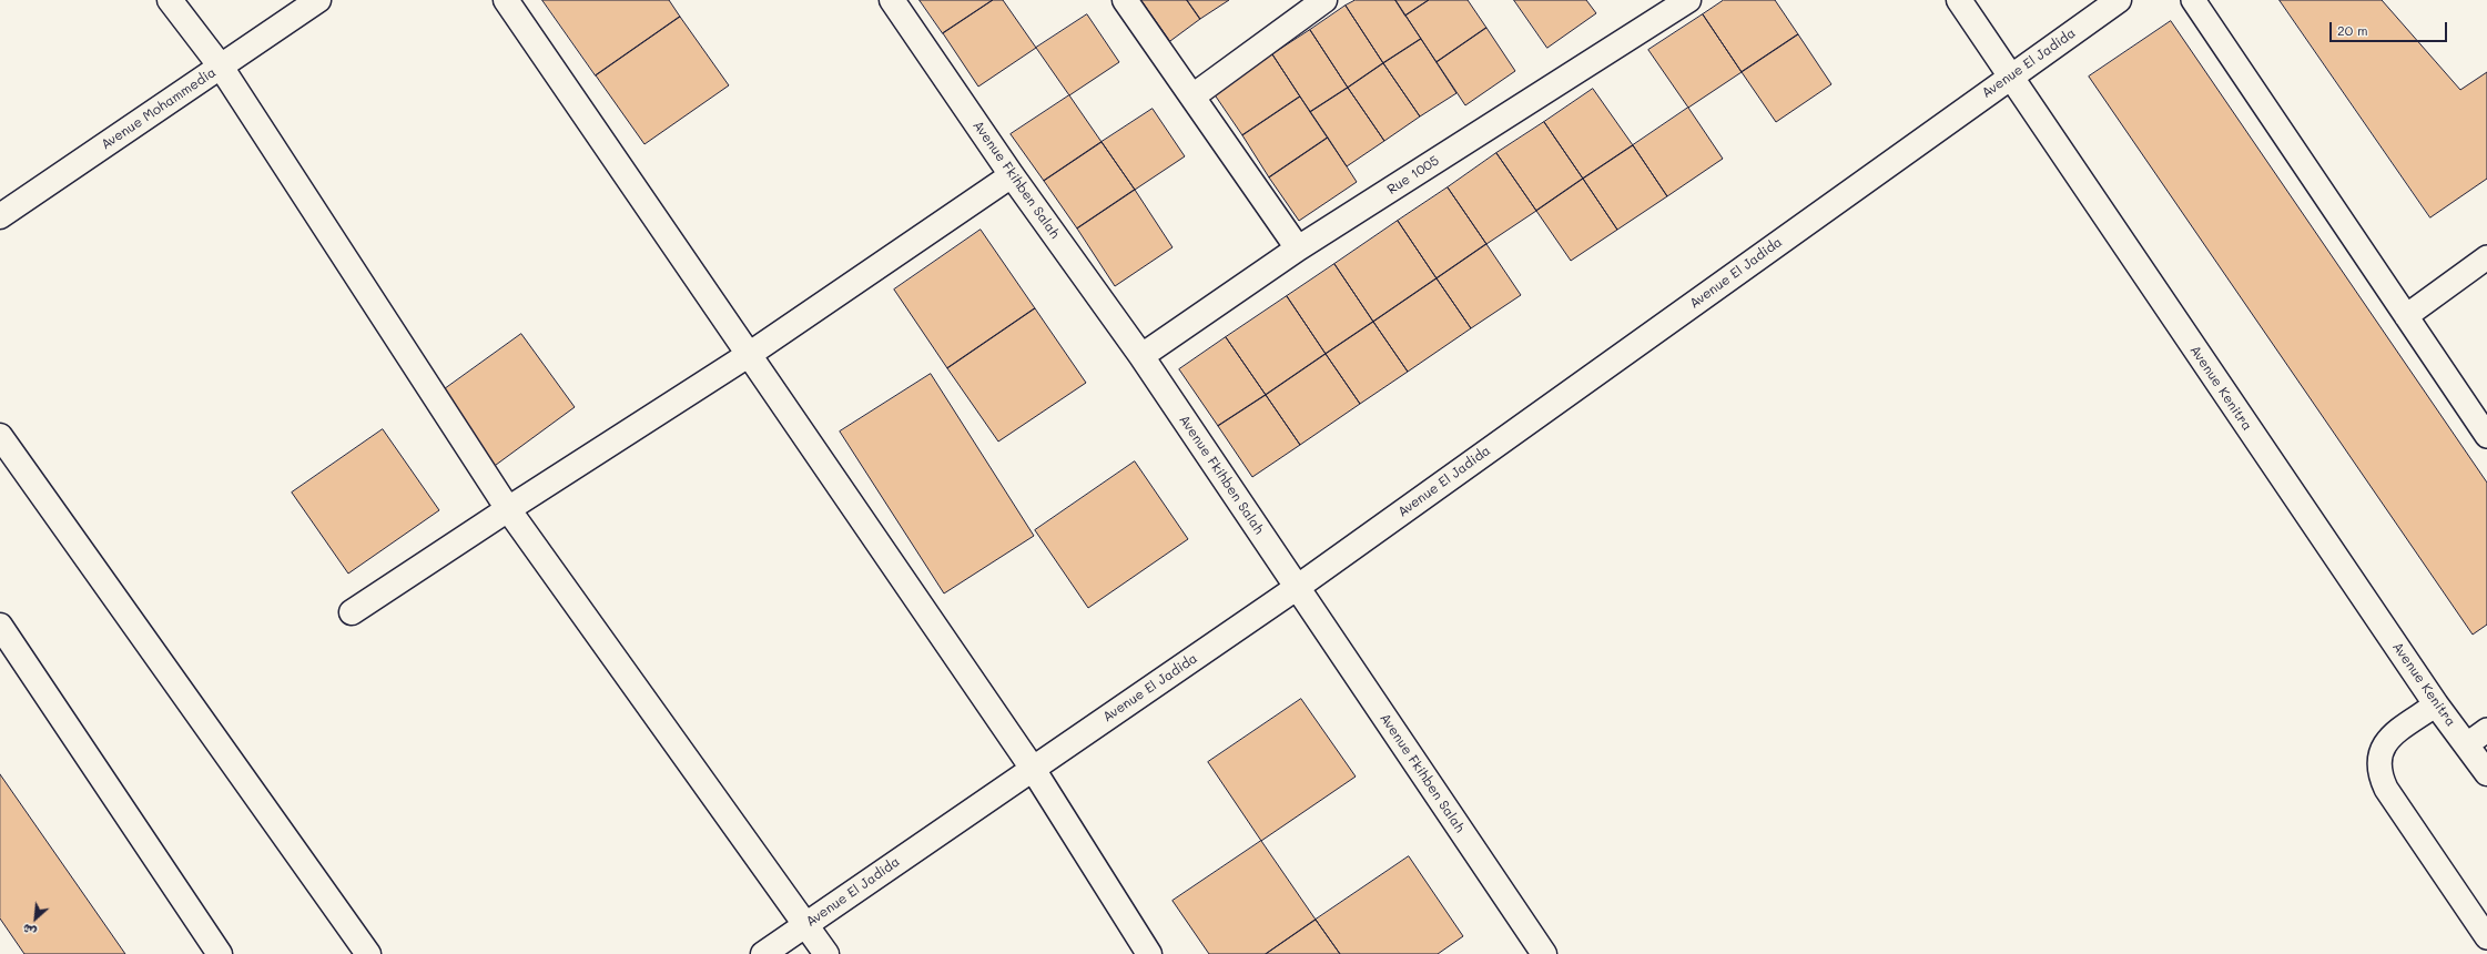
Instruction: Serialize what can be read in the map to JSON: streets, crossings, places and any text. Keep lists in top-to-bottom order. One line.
{"streets":{"street":["Avenue El Jadida","Avenue Mohammedia","Rue 1005","Avenue Fkihben Salah","Avenue Kenitra"]},"crossings":[["Avenue El Jadida","Avenue Fkihben Salah"],["Avenue El Jadida","Avenue Kenitra"],["Rue 1005","Avenue Fkihben Salah"]],"scale_bar":"20 m","north":"bottom left"}
